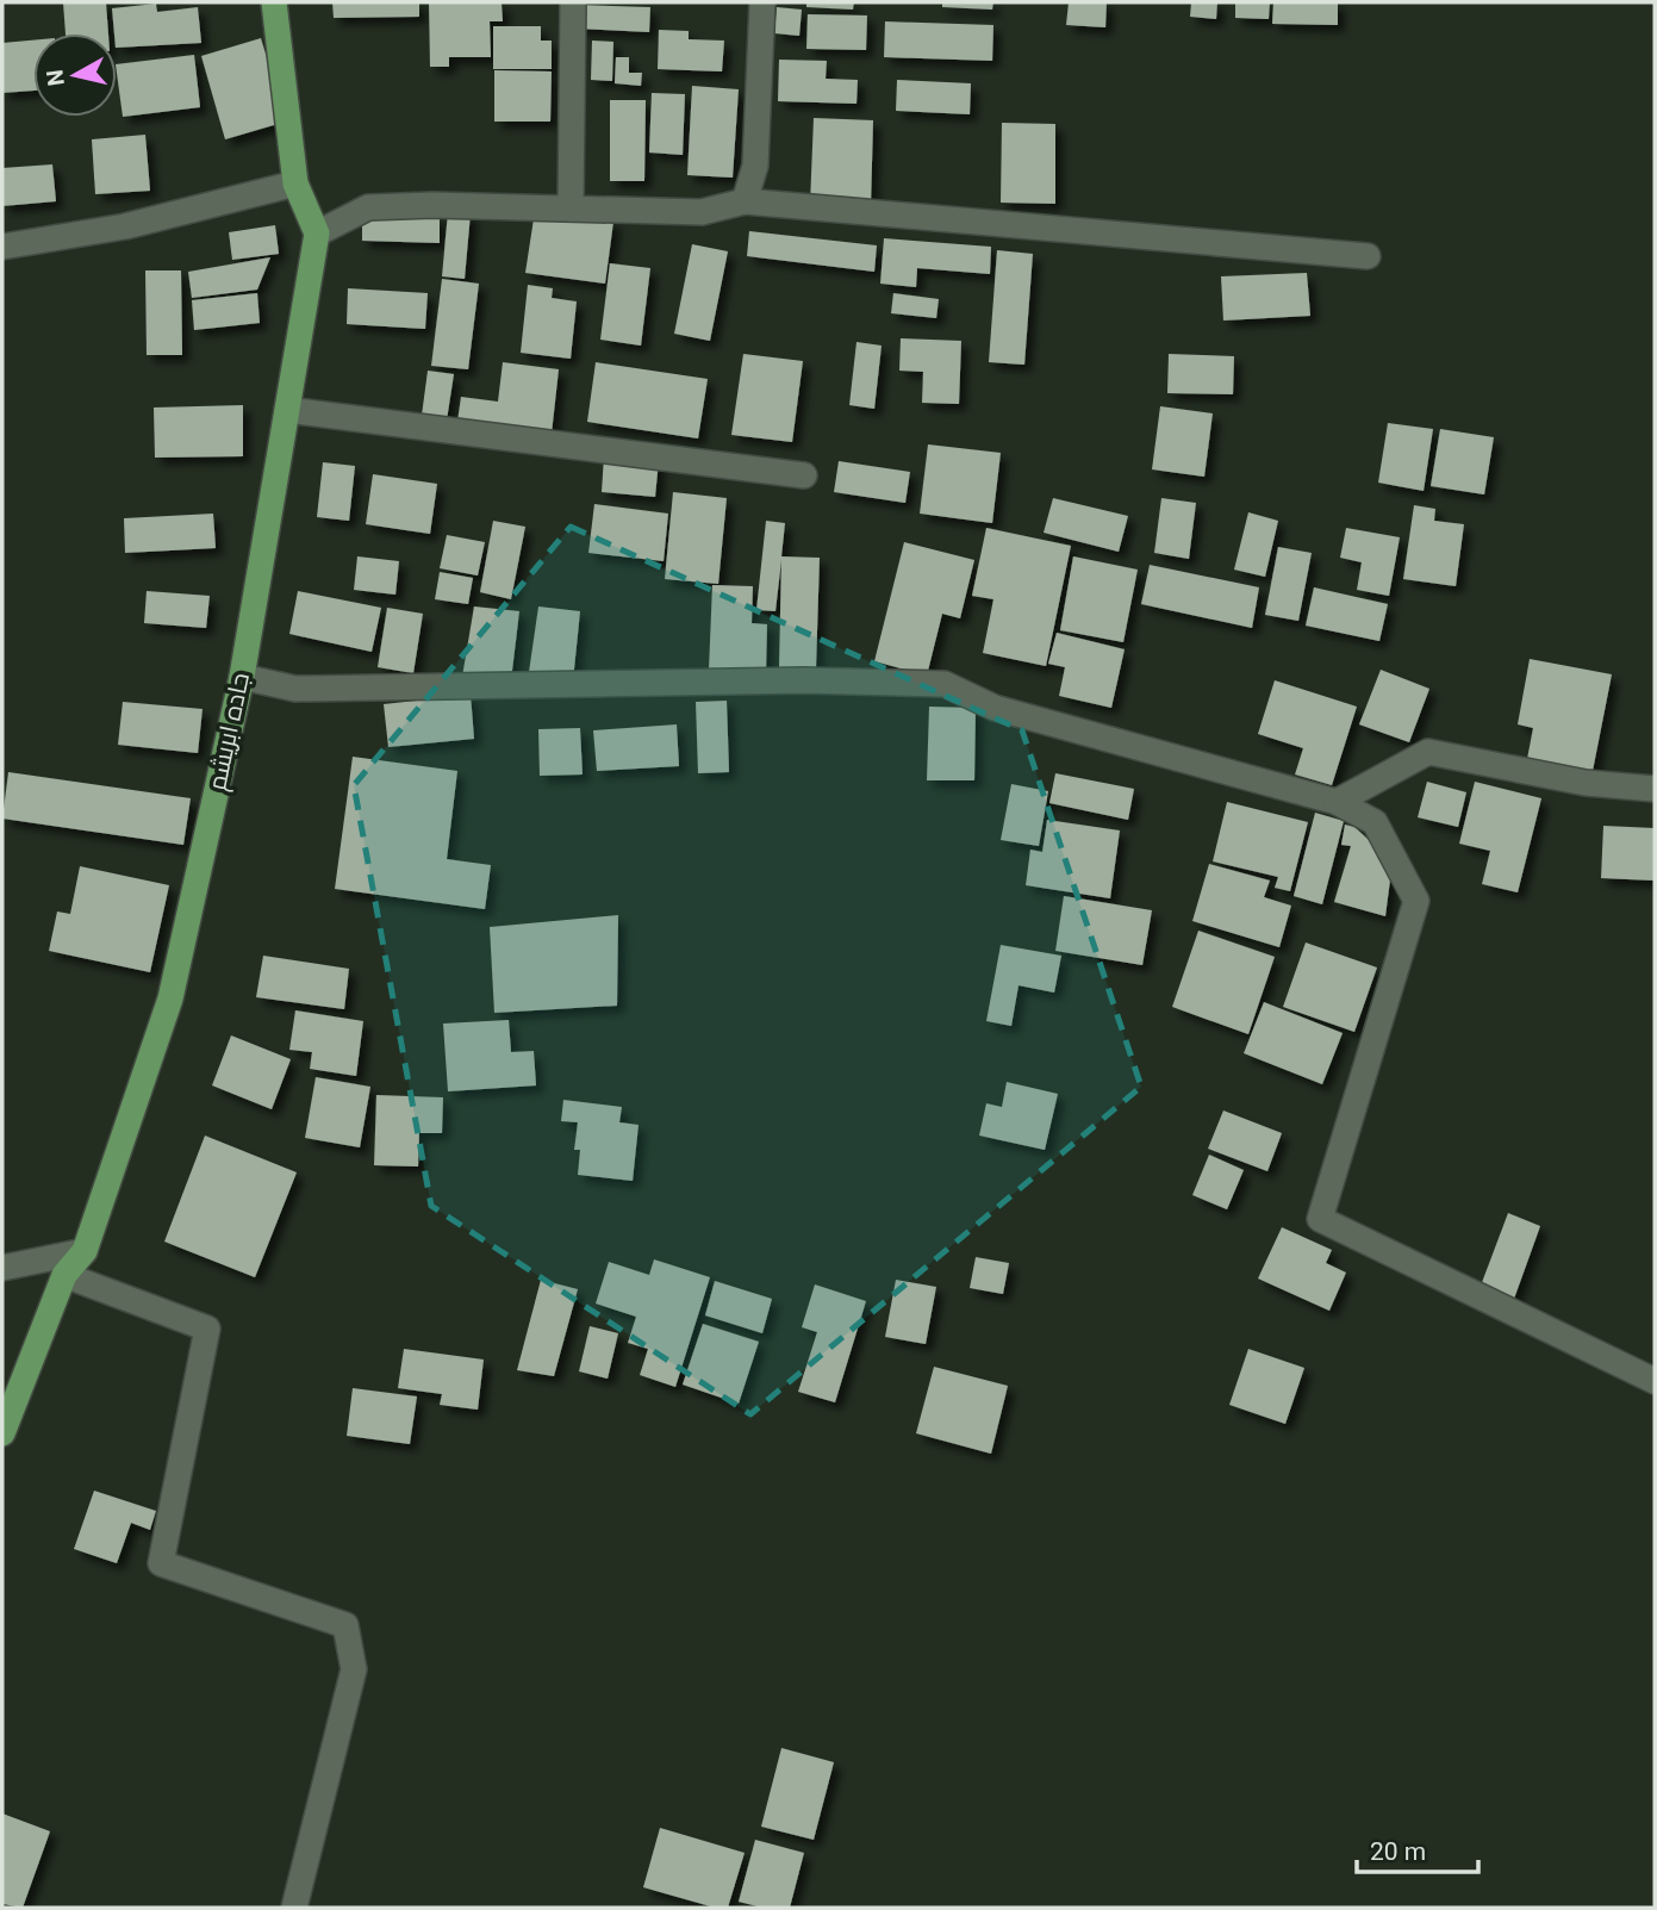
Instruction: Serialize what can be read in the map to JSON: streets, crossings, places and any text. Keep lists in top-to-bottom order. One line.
{"streets":{"main road":["جاده ابریشم"]},"scale_bar":"20 m","north":"left"}
